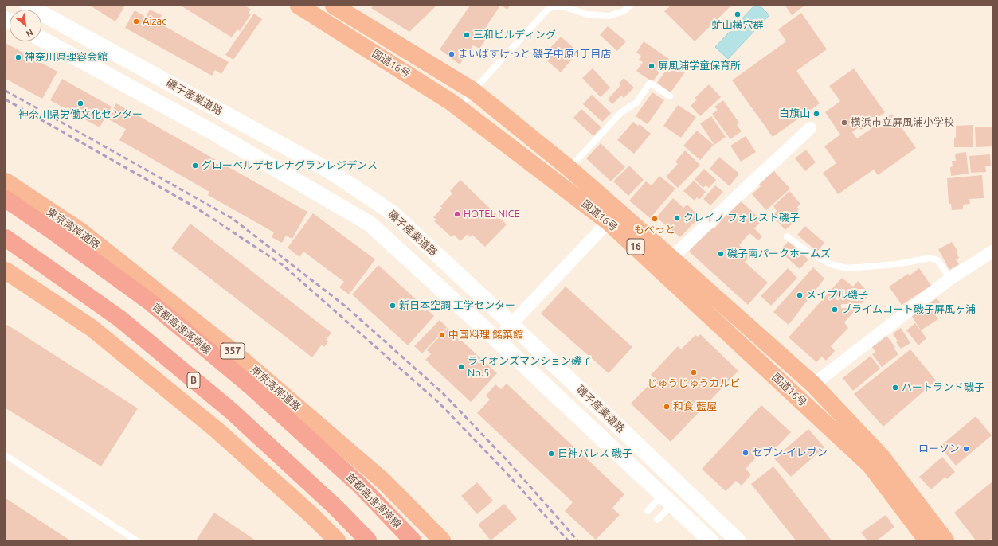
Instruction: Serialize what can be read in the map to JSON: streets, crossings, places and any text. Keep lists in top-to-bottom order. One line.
{"streets":{"highway":["国道16号","東京湾岸道路","16","首都高速湾岸線","357","B"],"street":["磯子産業道路"]},"places":["虻山横穴群","Aizac","三和ビルディング","まいばすけっと 磯子中原1丁目店","神奈川県理容会館","屏風浦学童保育所","神奈川県労働文化センター","白旗山","横浜市立屏風浦小学校","グローベルザセレナグランレジデンス","HOTEL NICE","クレイノ フォレスト磯子","もぺっと","磯子南パークホームズ","メイプル磯子","新日本空調 工学センター","プライムコート磯子屏風ヶ浦","中国料理 銘菜館","ライオンズマンション磯子 No.5","じゅうじゅうカルビ","ハートランド磯子","和食 藍屋","ローソン","セブン-イレブン","日神パレス 磯子"],"north":"bottom right"}
